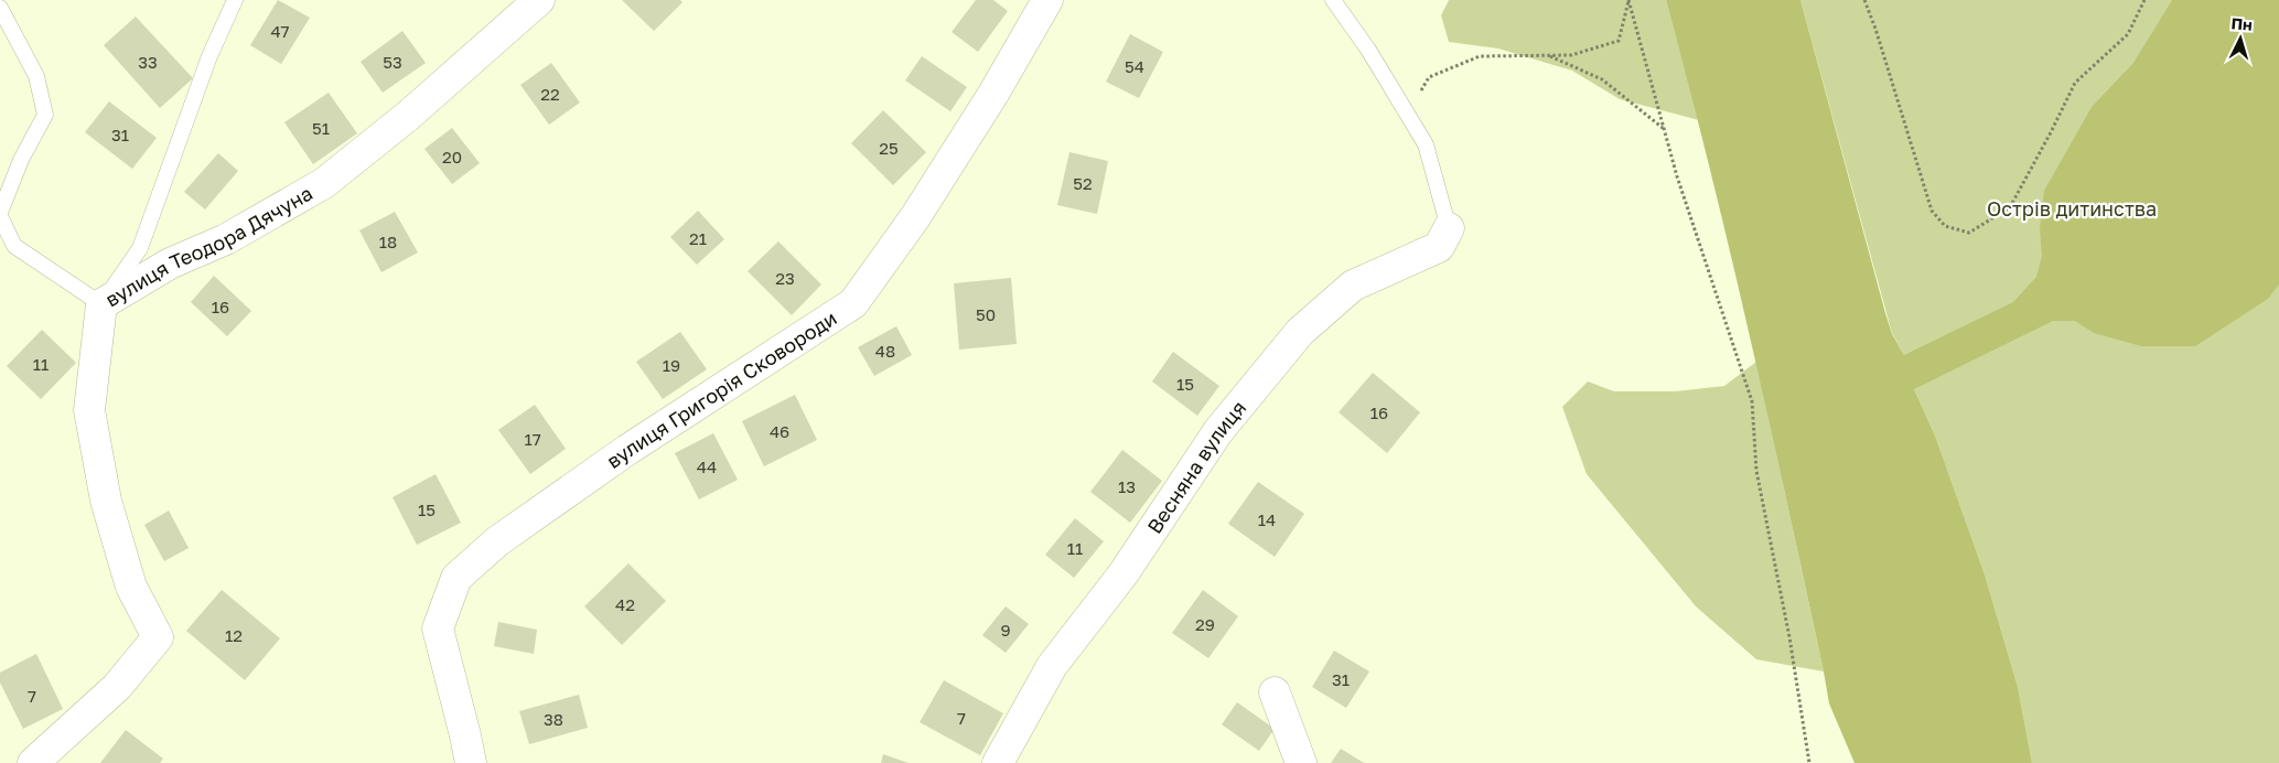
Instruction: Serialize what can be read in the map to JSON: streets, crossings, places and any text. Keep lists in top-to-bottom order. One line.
{"streets":{"street":["вулиця Теодора Дячуна","вулиця Григорія Сковороди","Весняна вулиця"]},"parks":["Острів дитинства"],"house_numbers":["47","33","53","54","22","51","31","25","20","52","21","18","23","16","50","48","11","19","15","16","46","17","44","13","15","14","11","42","29","9","12","31","7","7","38"],"north":"top"}
